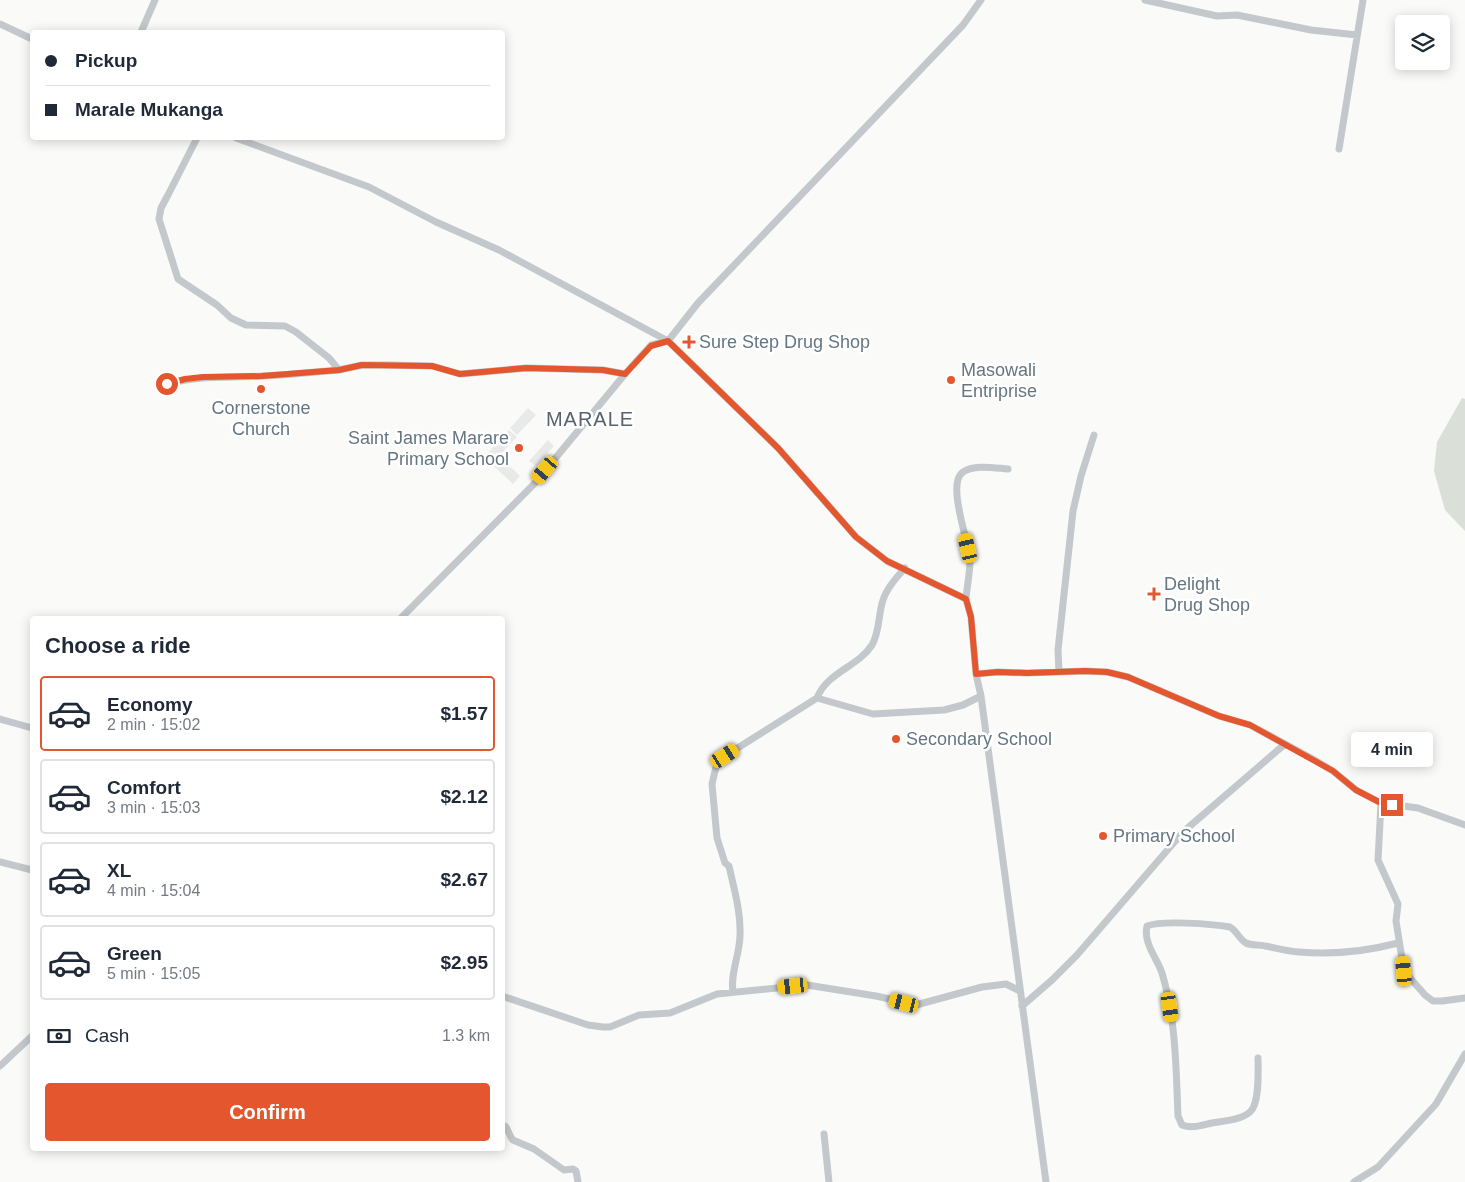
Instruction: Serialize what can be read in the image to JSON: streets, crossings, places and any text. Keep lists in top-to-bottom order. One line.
{"districts":["MARALE"],"places":{"health":["Sure Step Drug Shop","Delight Drug Shop"],"other":["Masowali Entriprise","Cornerstone Church","Saint James Marare Primary School","Secondary School","Primary School"]},"page":{"banner":["Pickup","Marale Mukanga"],"heading":"Choose a ride","list":[{"name":"Economy","note":"2 min · 15:02","value":"$1.57"},{"name":"Comfort","note":"3 min · 15:03","value":"$2.12"},{"name":"XL","note":"4 min · 15:04","value":"$2.67"},{"name":"Green","note":"5 min · 15:05","value":"$2.95"}],"bubble":"4 min","pay":["Cash","1.3 km"],"buttons":"Confirm"}}
